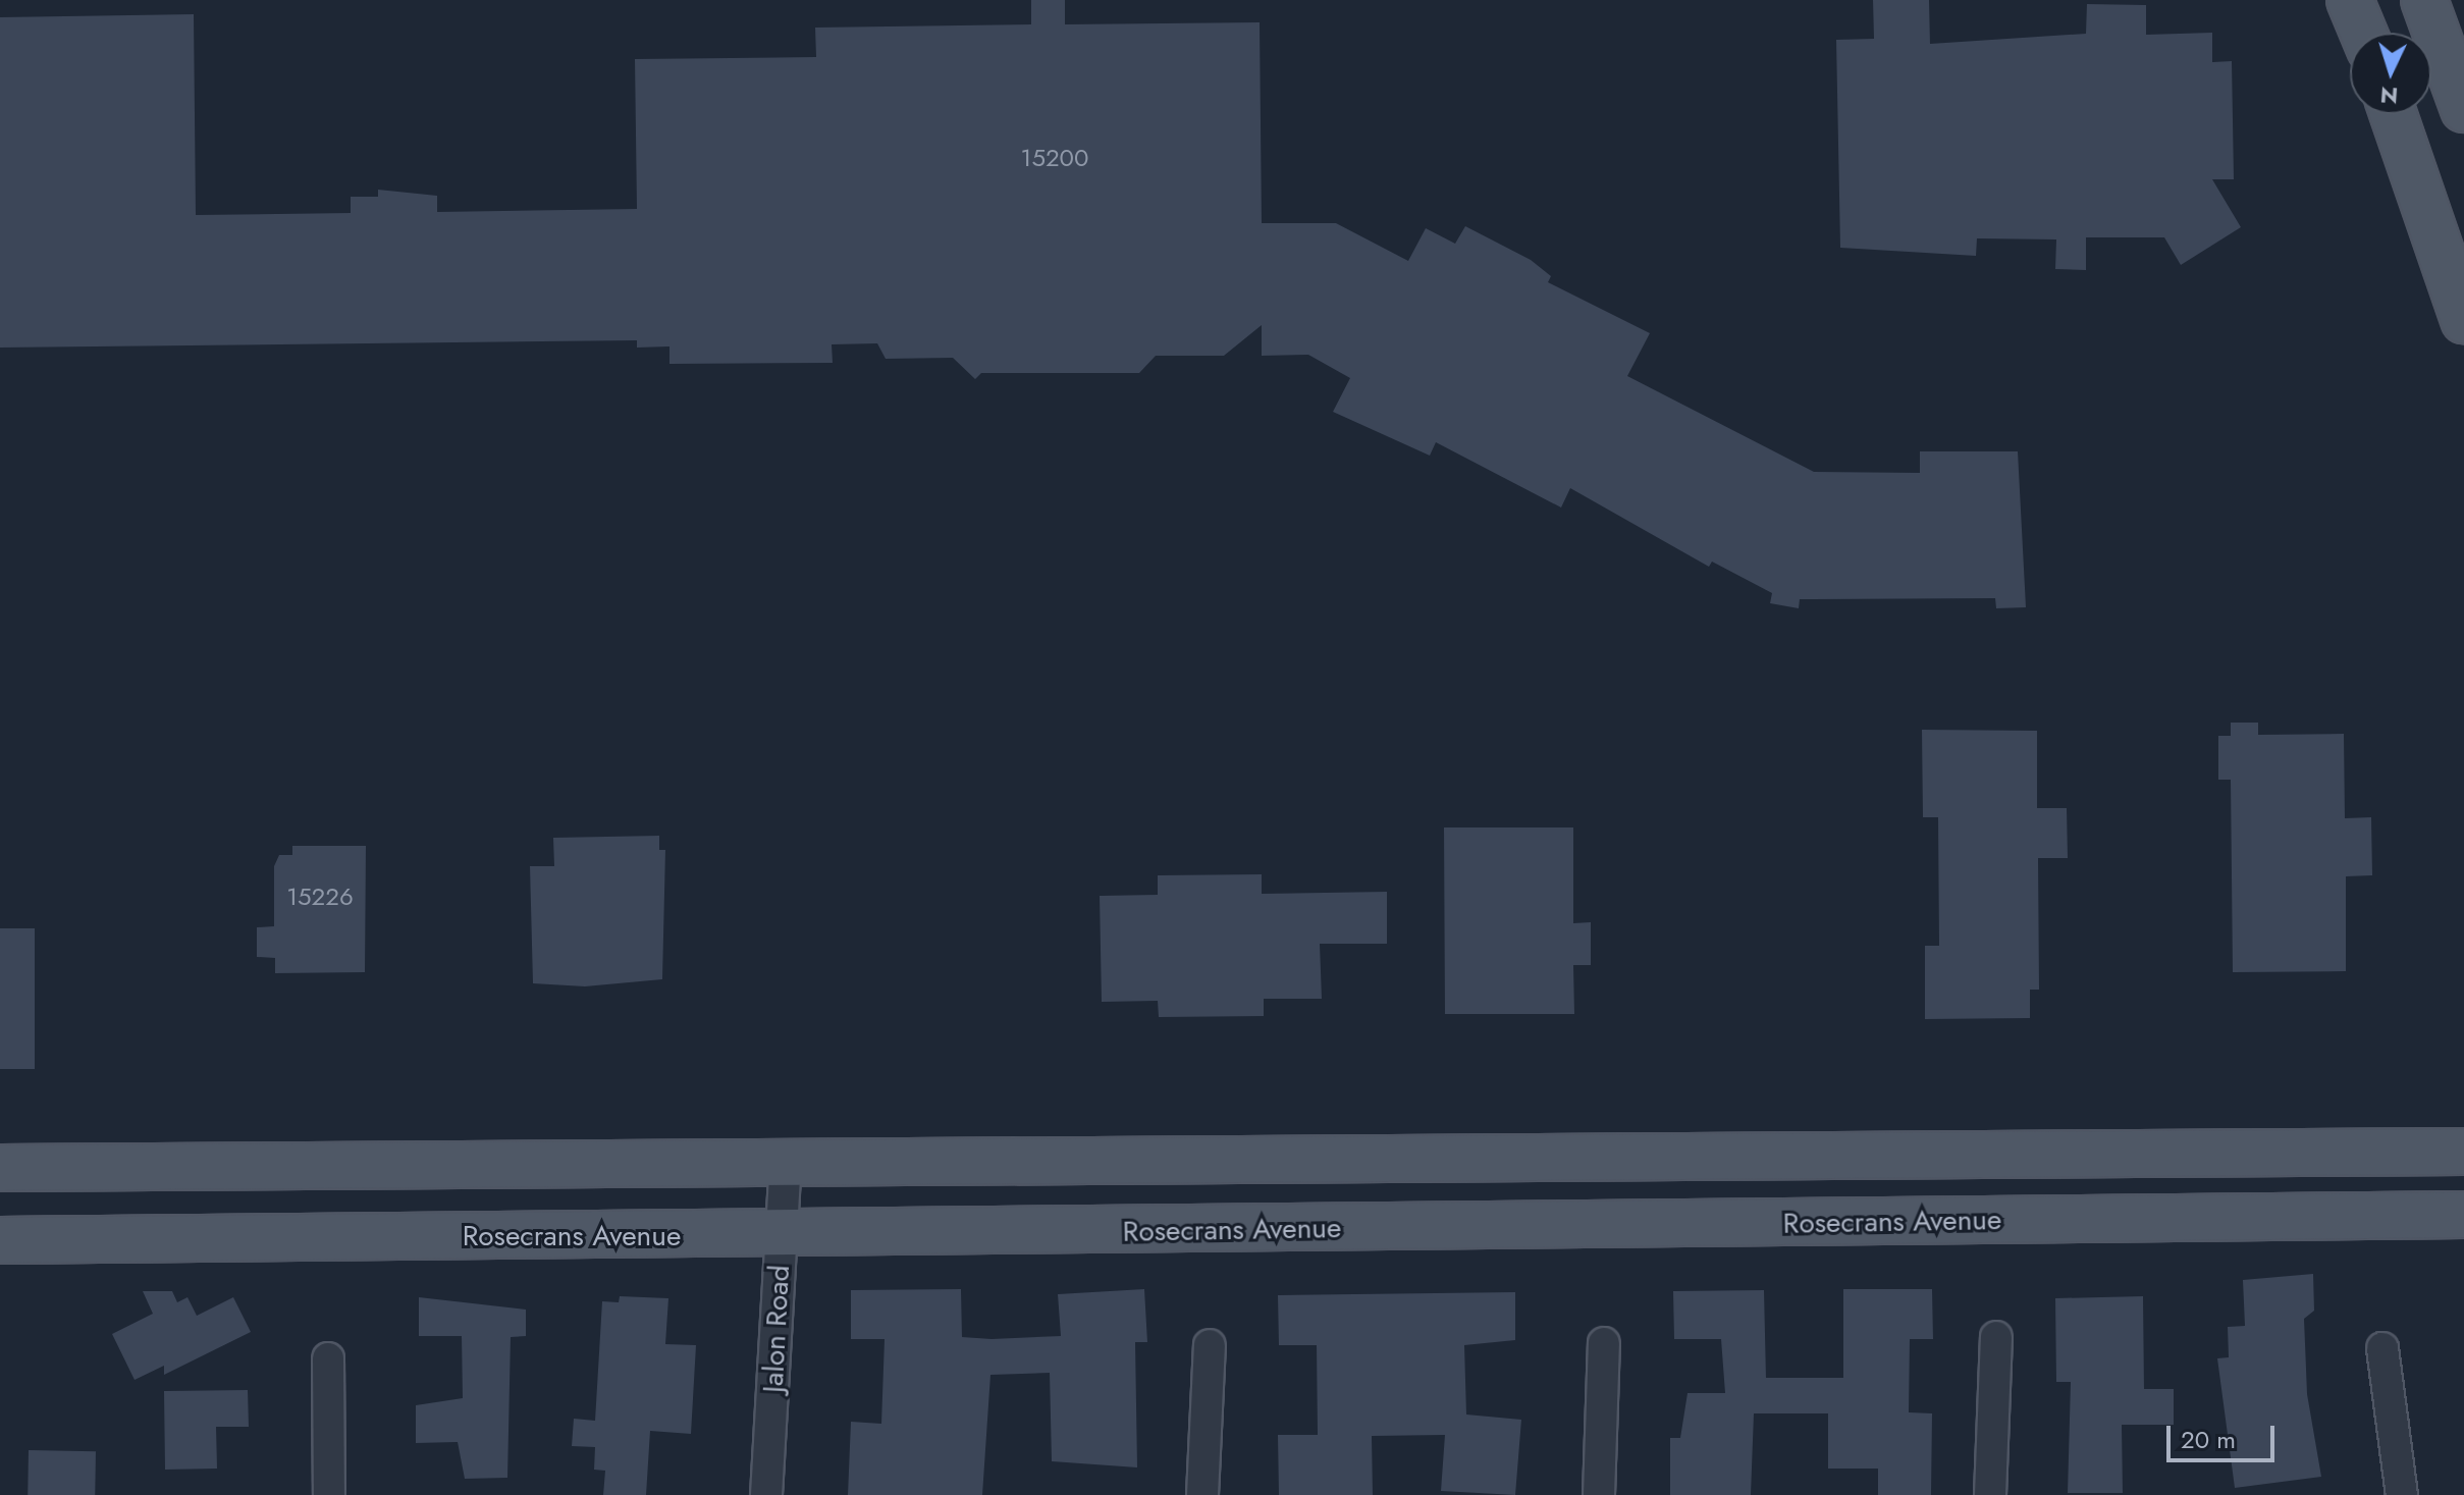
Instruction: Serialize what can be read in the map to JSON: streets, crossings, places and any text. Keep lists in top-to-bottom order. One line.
{"streets":{"main road":["Rosecrans Avenue"],"street":["Jalon Road"]},"crossings":[["Rosecrans Avenue","Jalon Road"]],"house_numbers":["15200","15226"],"scale_bar":"20 m","north":"bottom"}
